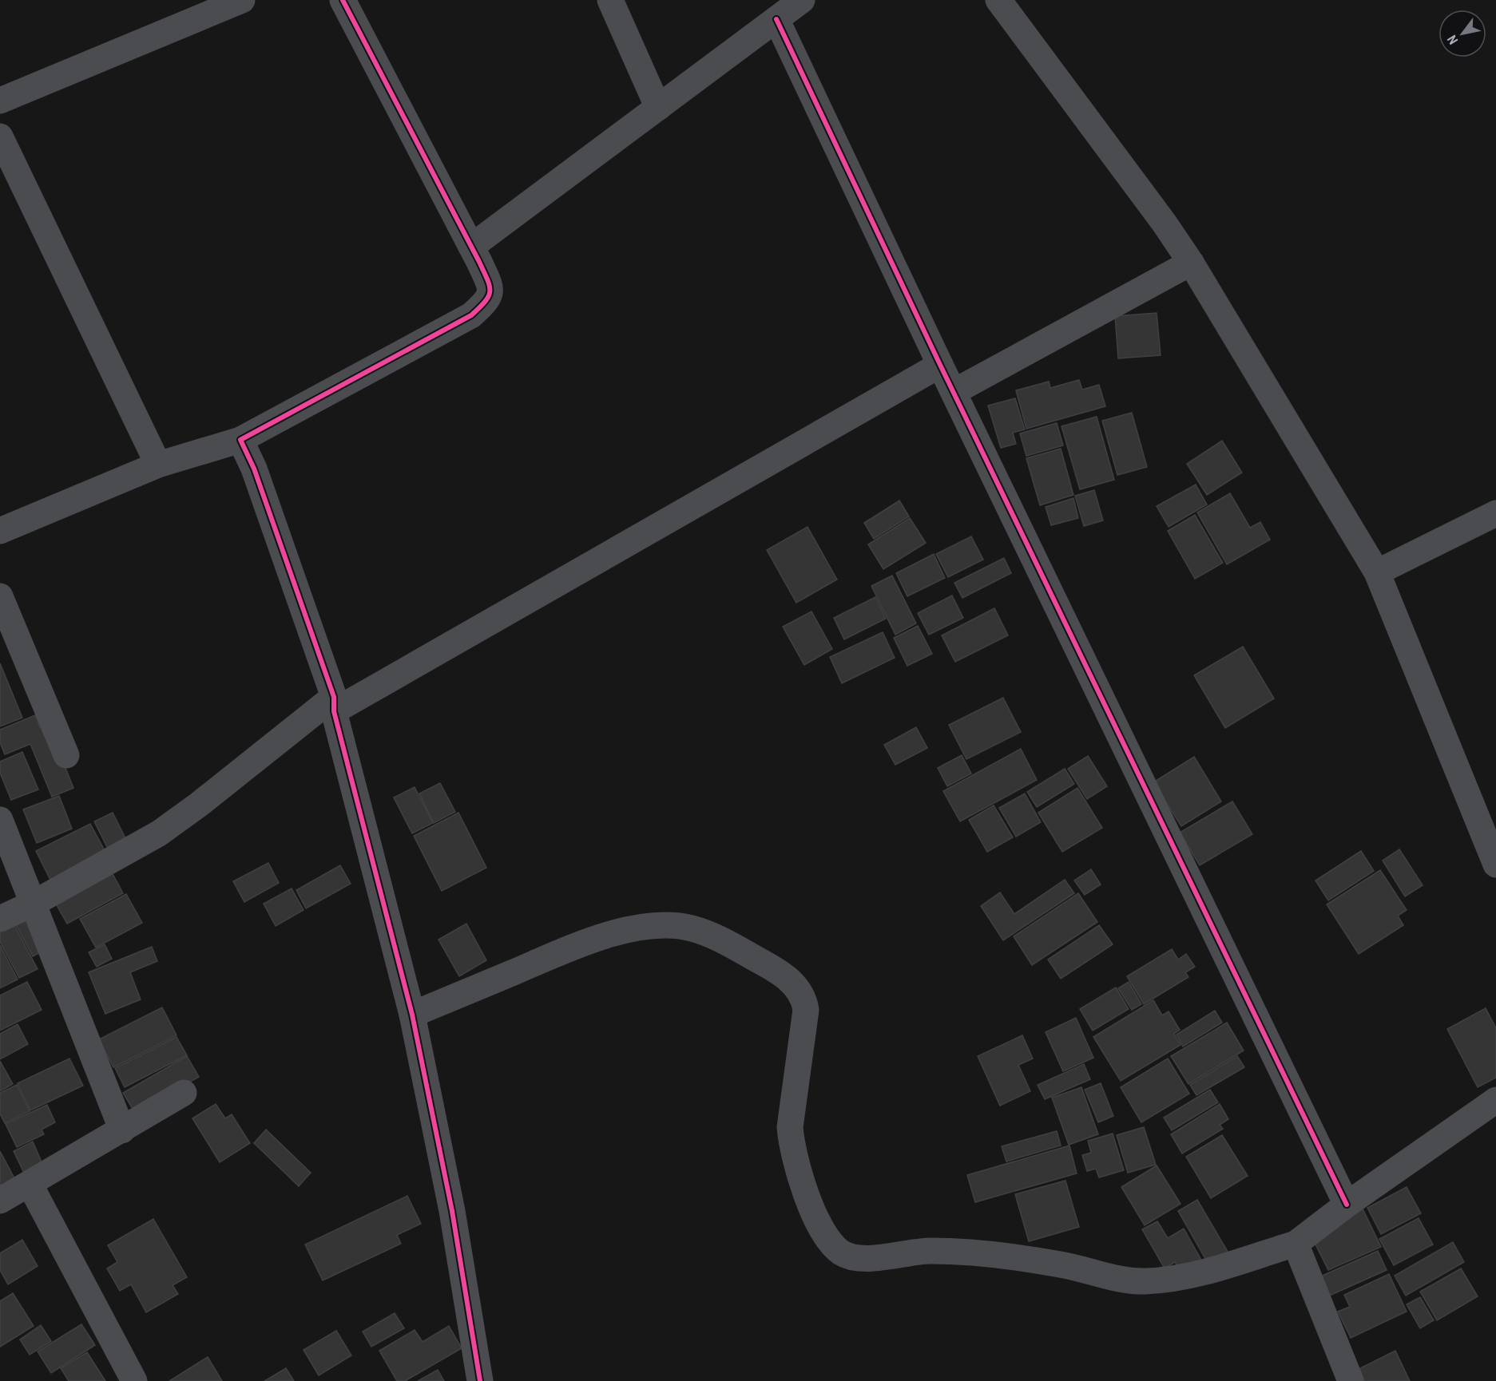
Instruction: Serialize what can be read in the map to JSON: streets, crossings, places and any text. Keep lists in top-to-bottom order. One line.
{"north":"bottom left"}
